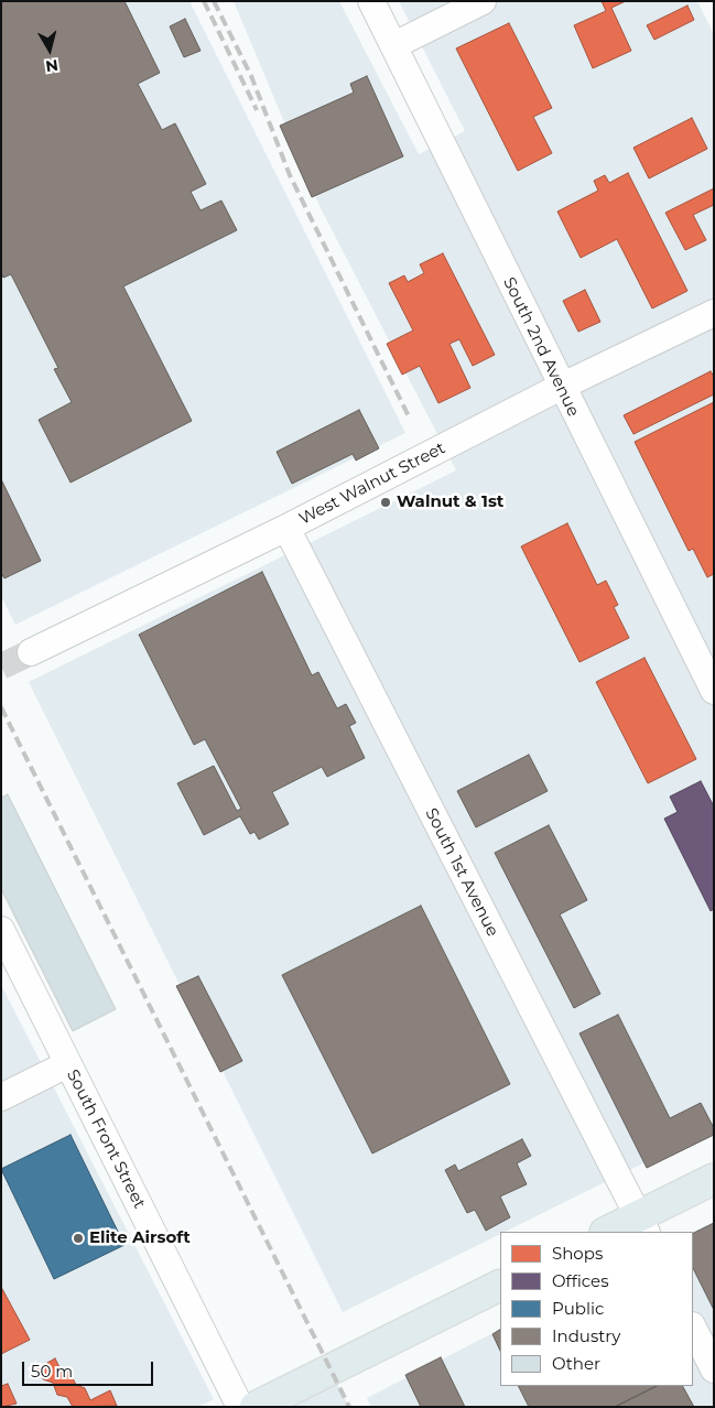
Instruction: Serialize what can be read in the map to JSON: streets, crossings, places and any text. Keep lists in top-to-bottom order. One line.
{"streets":{"street":["South 2nd Avenue","West Walnut Street","South 1st Avenue","South Front Street"]},"crossings":[["South 2nd Avenue","West Walnut Street"],["West Walnut Street","South 1st Avenue"]],"places":["Walnut & 1st","Elite Airsoft"],"legend":["Shops","Offices","Public","Industry","Other"],"scale_bar":"50 m","north":"bottom"}
